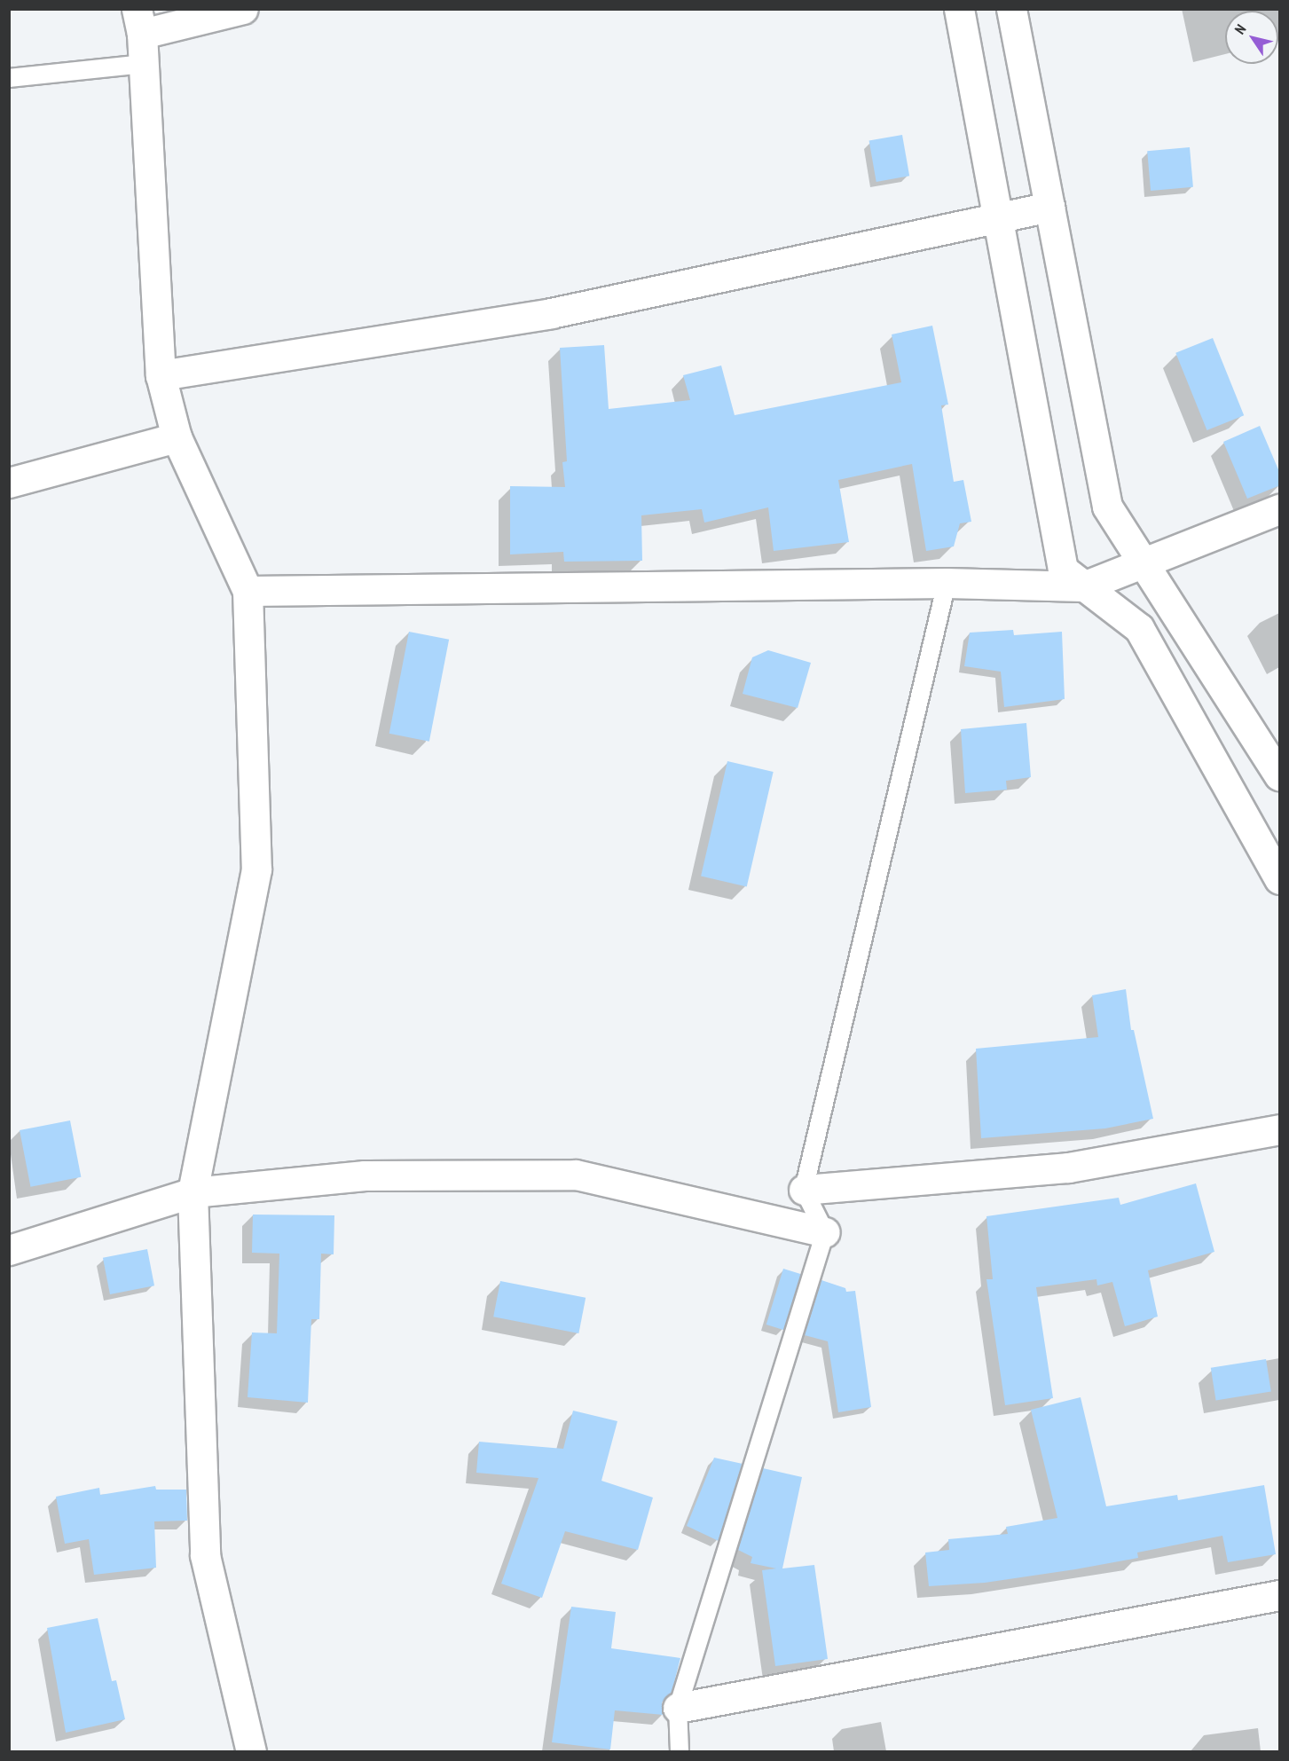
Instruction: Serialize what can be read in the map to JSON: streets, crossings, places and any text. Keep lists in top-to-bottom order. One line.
{"north":"top left"}
